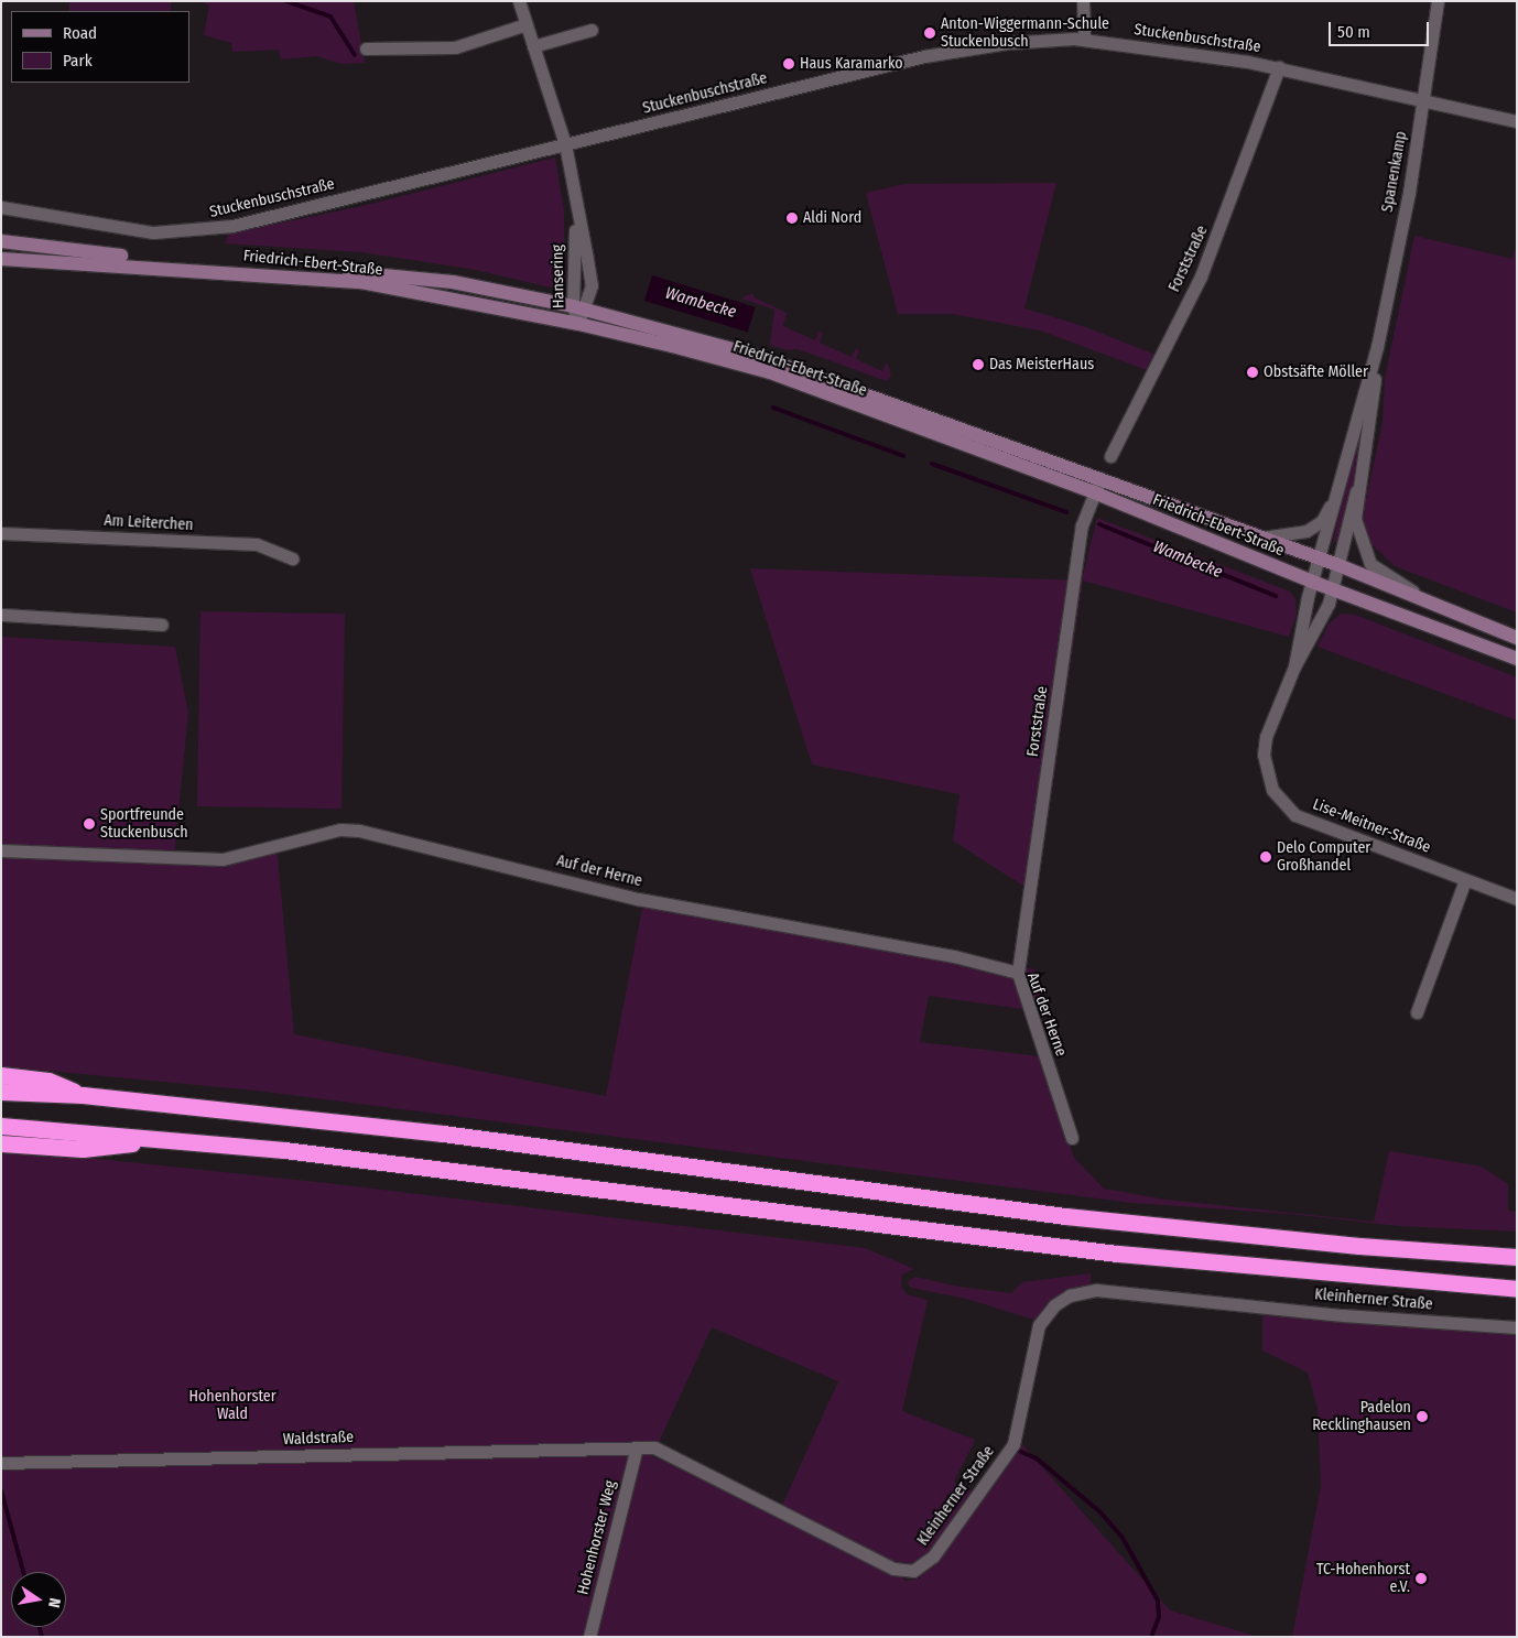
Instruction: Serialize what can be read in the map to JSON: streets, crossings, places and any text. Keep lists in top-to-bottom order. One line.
{"streets":{"main road":["Friedrich-Ebert-Straße"],"street":["Stuckenbuschstraße","Spanenkamp","Forststraße","Hansering","Am Leiterchen","Lise-Meitner-Straße","Auf der Herne","Kleinherner Straße","Waldstraße","Hohenhorster Weg"]},"crossings":[["Stuckenbuschstraße","Spanenkamp"],["Stuckenbuschstraße","Forststraße"],["Stuckenbuschstraße","Hansering"],["Spanenkamp","Friedrich-Ebert-Straße"],["Spanenkamp","Lise-Meitner-Straße"],["Forststraße","Friedrich-Ebert-Straße"],["Forststraße","Auf der Herne"],["Friedrich-Ebert-Straße","Hansering"],["Friedrich-Ebert-Straße","Lise-Meitner-Straße"],["Kleinherner Straße","Waldstraße"],["Kleinherner Straße","Hohenhorster Weg"],["Waldstraße","Hohenhorster Weg"]],"water":["Wambecke"],"parks":["Hohenhorster Wald"],"places":["Anton-Wiggermann-Schule Stuckenbusch","Haus Karamarko","Aldi Nord","Das MeisterHaus","Obstsäfte Möller","Sportfreunde Stuckenbusch","Delo Computer Großhandel","Padelon Recklinghausen","TC-Hohenhorst e.V."],"legend":["Road","Park"],"scale_bar":"50 m","north":"right"}
